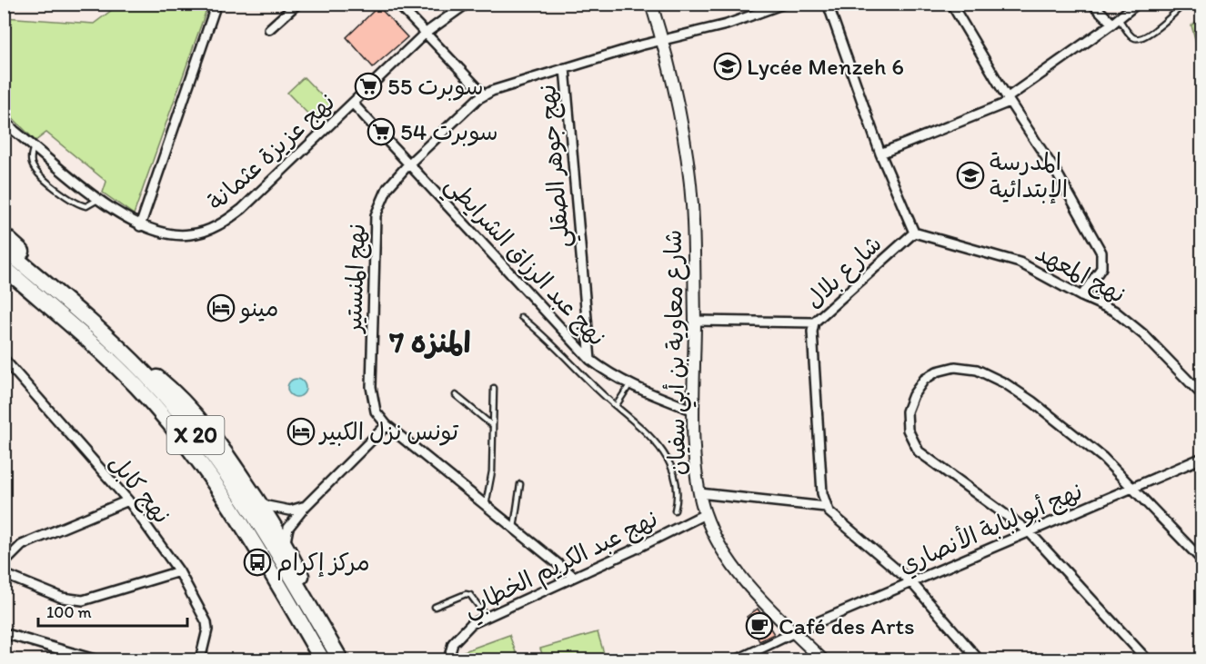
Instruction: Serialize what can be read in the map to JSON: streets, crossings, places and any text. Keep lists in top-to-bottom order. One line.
{"streets":{"highway":["X 20"],"main road":["شارع معاوية بن أبي سفيان"],"street":["نهج عزيزة عثمانة","نهج جوهر الصقلي","نهج عبد الرزاق الشرايطي","شارع بلال","نهج المعهد","نهج المنستير","نهج كابل","نهج أبو لبابة الأنصاري","نهج عبد الكريم الخطابي"]},"crossings":[["نهج عزيزة عثمانة","نهج عبد الرزاق الشرايطي"],["نهج جوهر الصقلي","نهج عبد الرزاق الشرايطي"],["نهج جوهر الصقلي","نهج المنستير"],["نهج عبد الرزاق الشرايطي","نهج المنستير"],["نهج عبد الرزاق الشرايطي","شارع معاوية بن أبي سفيان"],["شارع بلال","نهج المعهد"],["نهج المنستير","شارع معاوية بن أبي سفيان"],["نهج المنستير","نهج عبد الكريم الخطابي"],["شارع معاوية بن أبي سفيان","نهج أبو لبابة الأنصاري"],["شارع معاوية بن أبي سفيان","نهج عبد الكريم الخطابي"]],"districts":["المنزه 7"],"places":{"school or university":["Lycée Menzeh 6","المدرسة الإبتدائية"],"supermarket":["سوبرت 55","سوبرت 54"],"hotel":["مينو","تونس نزل الكبير"],"bus stop":["مركز إكرام"],"cafe":["Café des Arts"]},"scale_bar":"100 m"}
